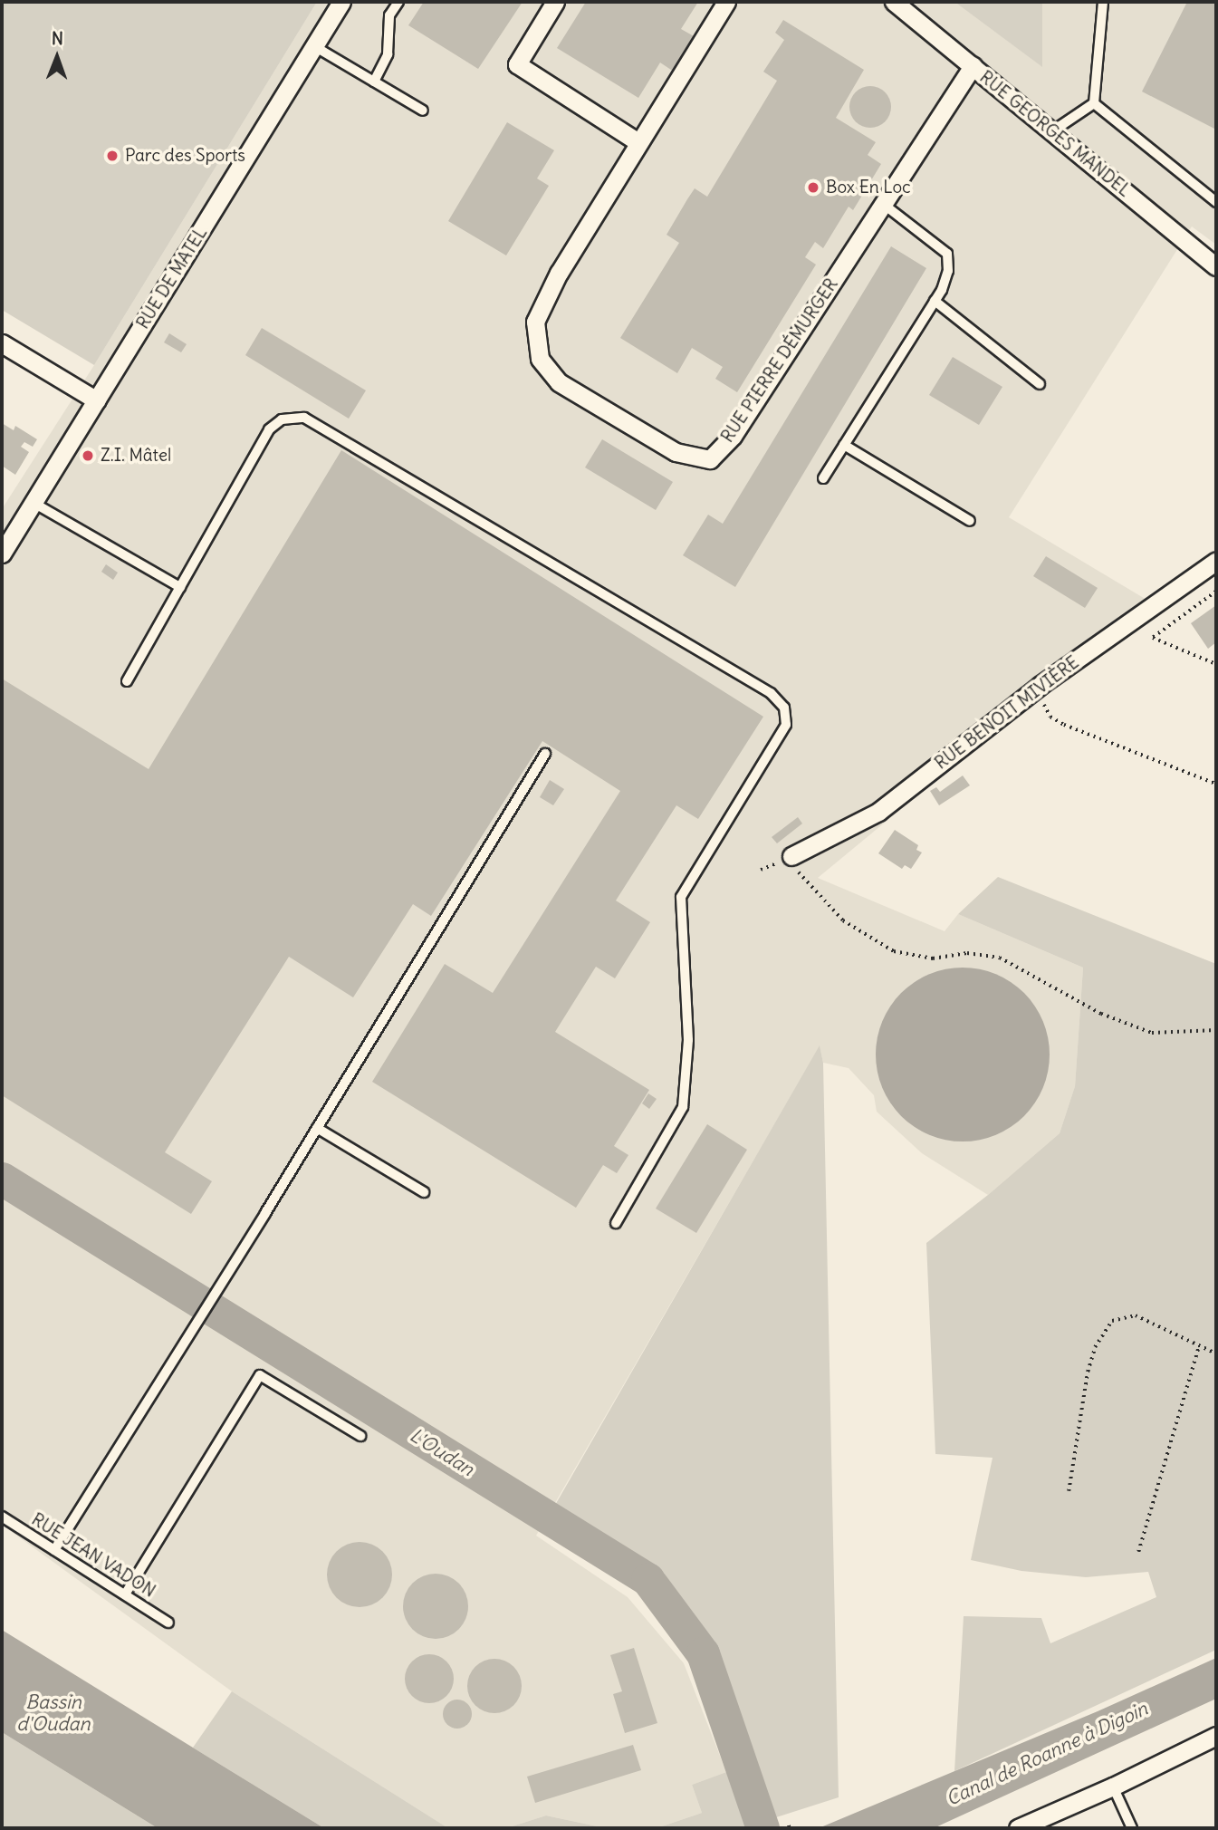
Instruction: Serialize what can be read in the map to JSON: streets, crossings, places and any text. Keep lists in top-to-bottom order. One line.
{"streets":{"street":["RUE GEORGES MANDEL","RUE DE MATEL","RUE PIERRE DÉMURGER","RUE BENOIT MIVIÈRE"],"lane":["RUE JEAN VADON"]},"crossings":[["RUE GEORGES MANDEL","RUE PIERRE DÉMURGER"]],"water":["L'Oudan","Bassin d'Oudan","Canal de Roanne à Digoin"],"places":["Parc des Sports","Box En Loc","Z.I. Mâtel"],"north":"top"}
